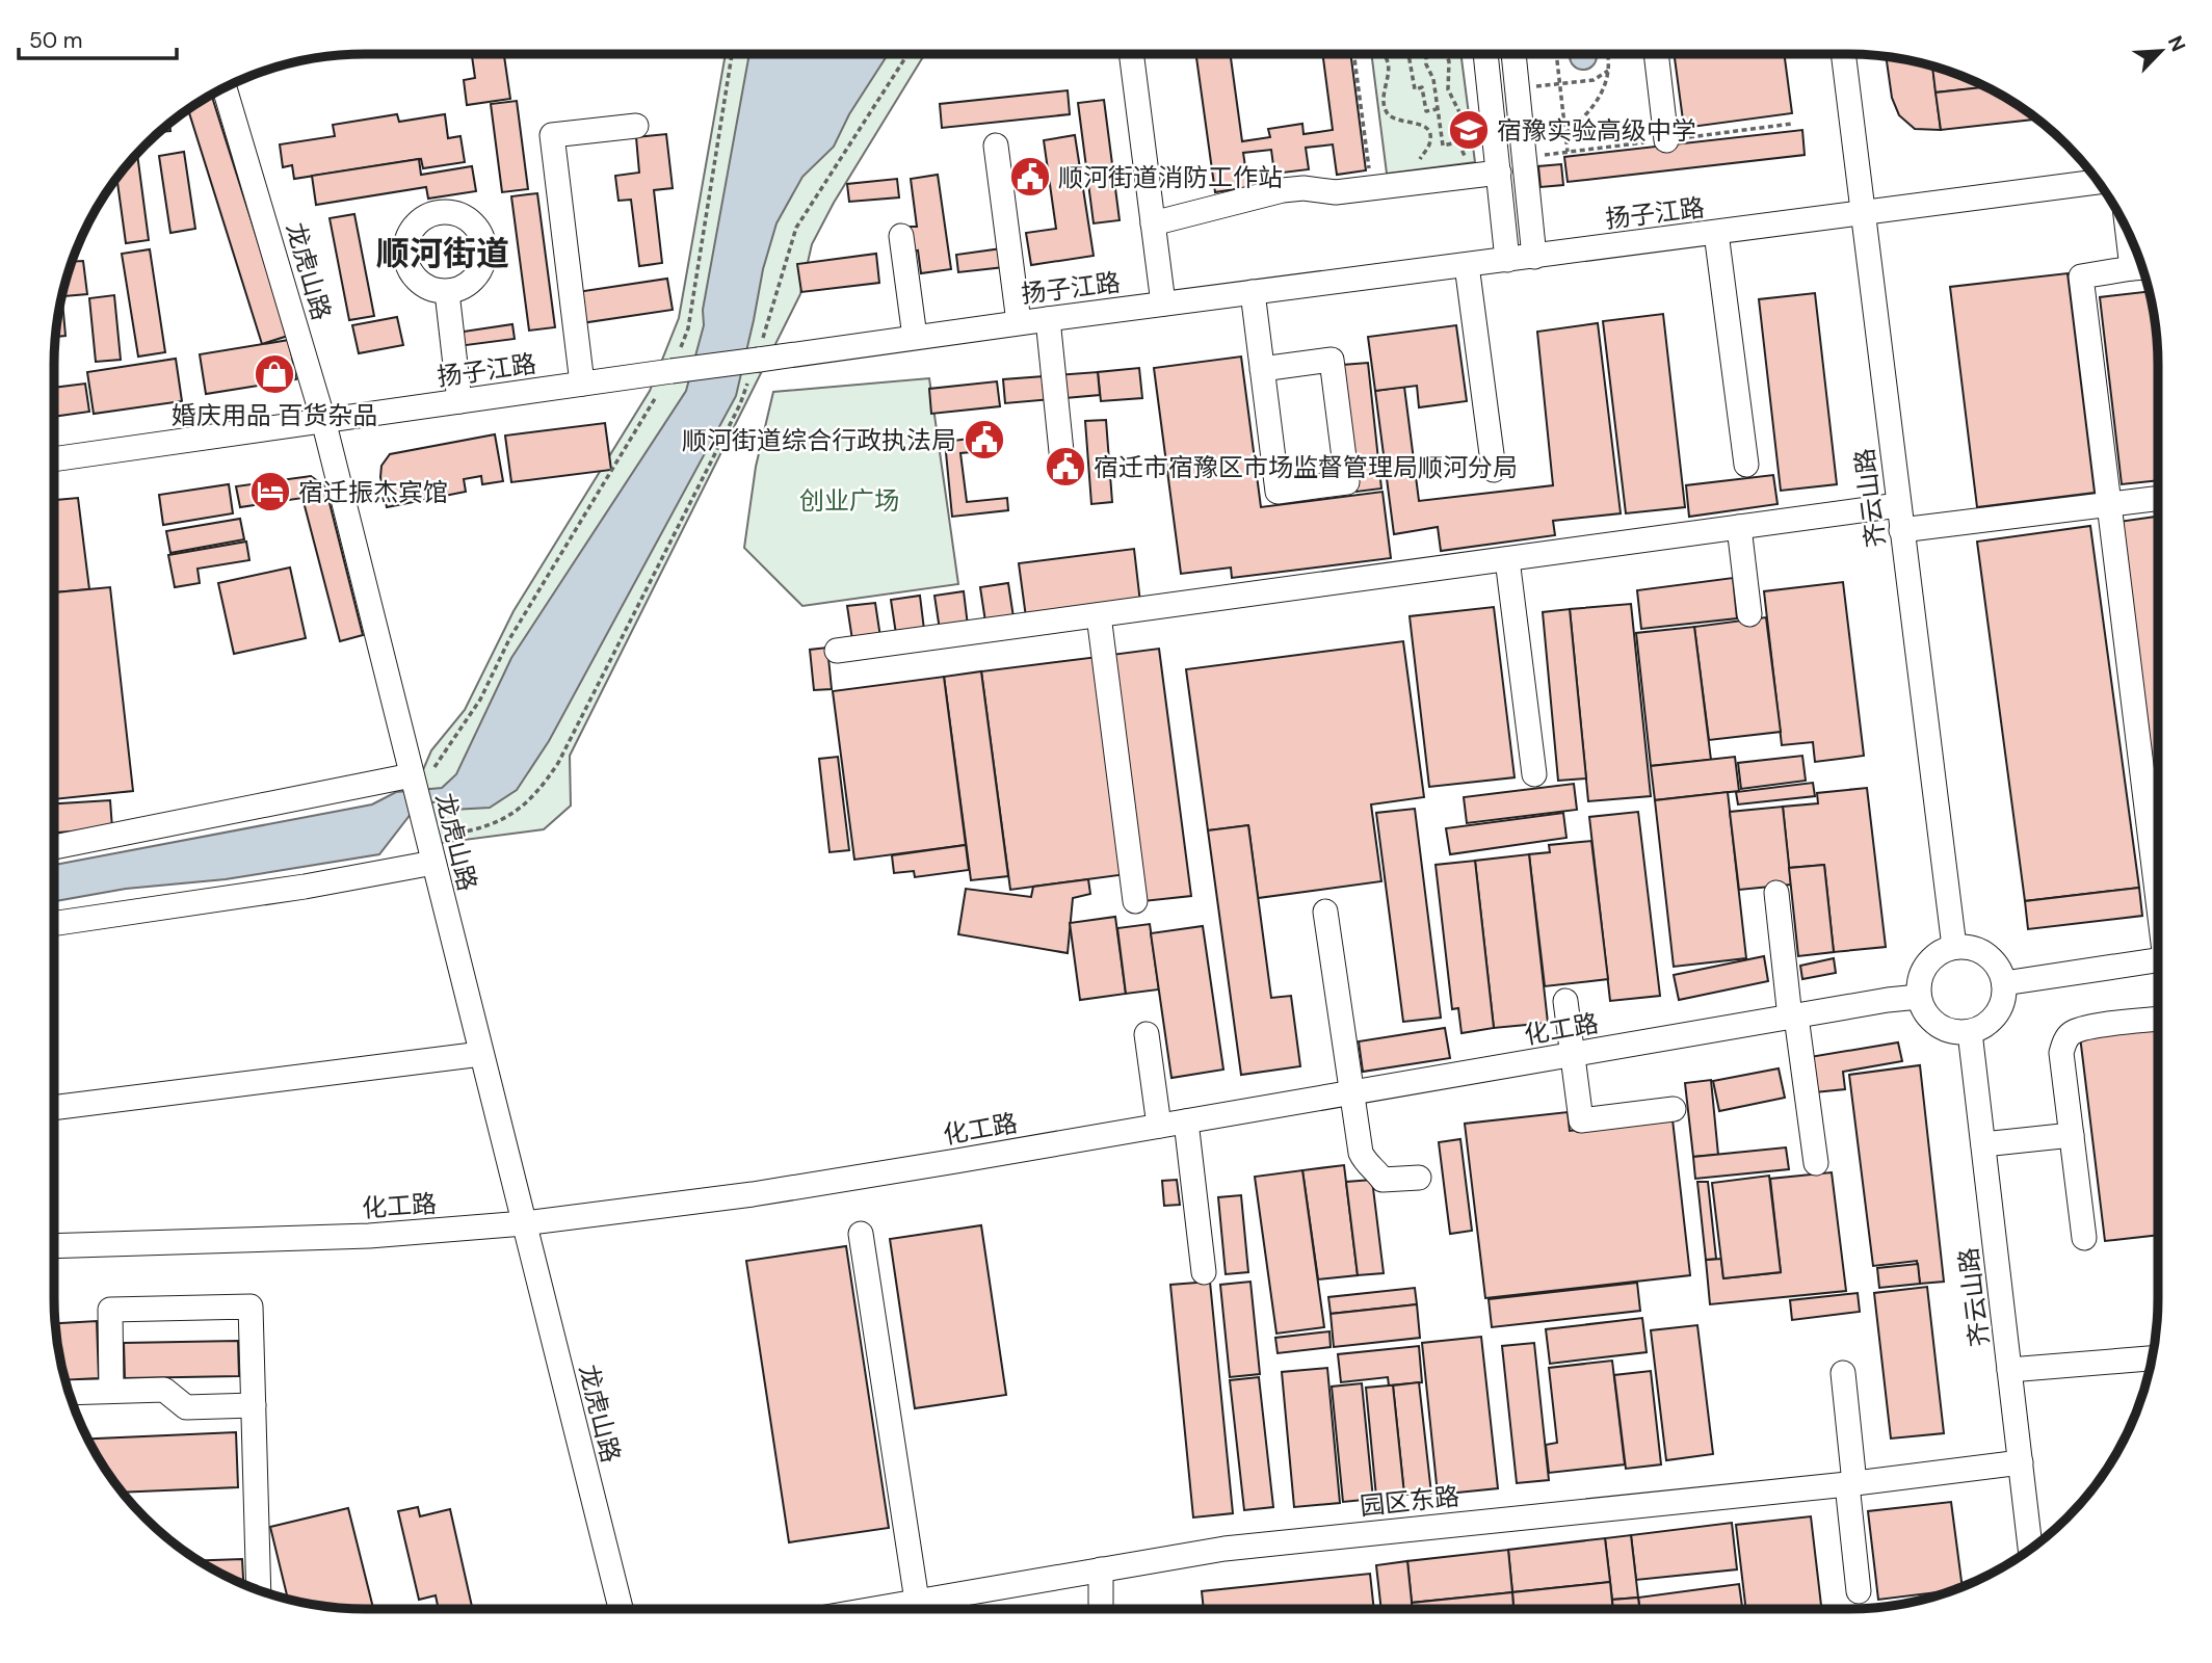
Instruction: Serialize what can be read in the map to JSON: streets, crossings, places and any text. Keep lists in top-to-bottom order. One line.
{"streets":{"street":["扬子江路","龙虎山路","齐云山路","化工路","园区东路"]},"crossings":[["扬子江路","龙虎山路"],["扬子江路","齐云山路"],["龙虎山路","化工路"],["齐云山路","化工路"],["齐云山路","园区东路"]],"districts":["顺河街道"],"parks":["创业广场"],"places":{"school or university":["宿豫实验高级中学"],"public building":["顺河街道消防工作站","顺河街道综合行政执法局","宿迁市宿豫区市场监督管理局顺河分局"],"shop":["婚庆用品 百货杂品"],"hotel":["宿迁振杰宾馆"]},"scale_bar":"50 m","north":"top right"}
